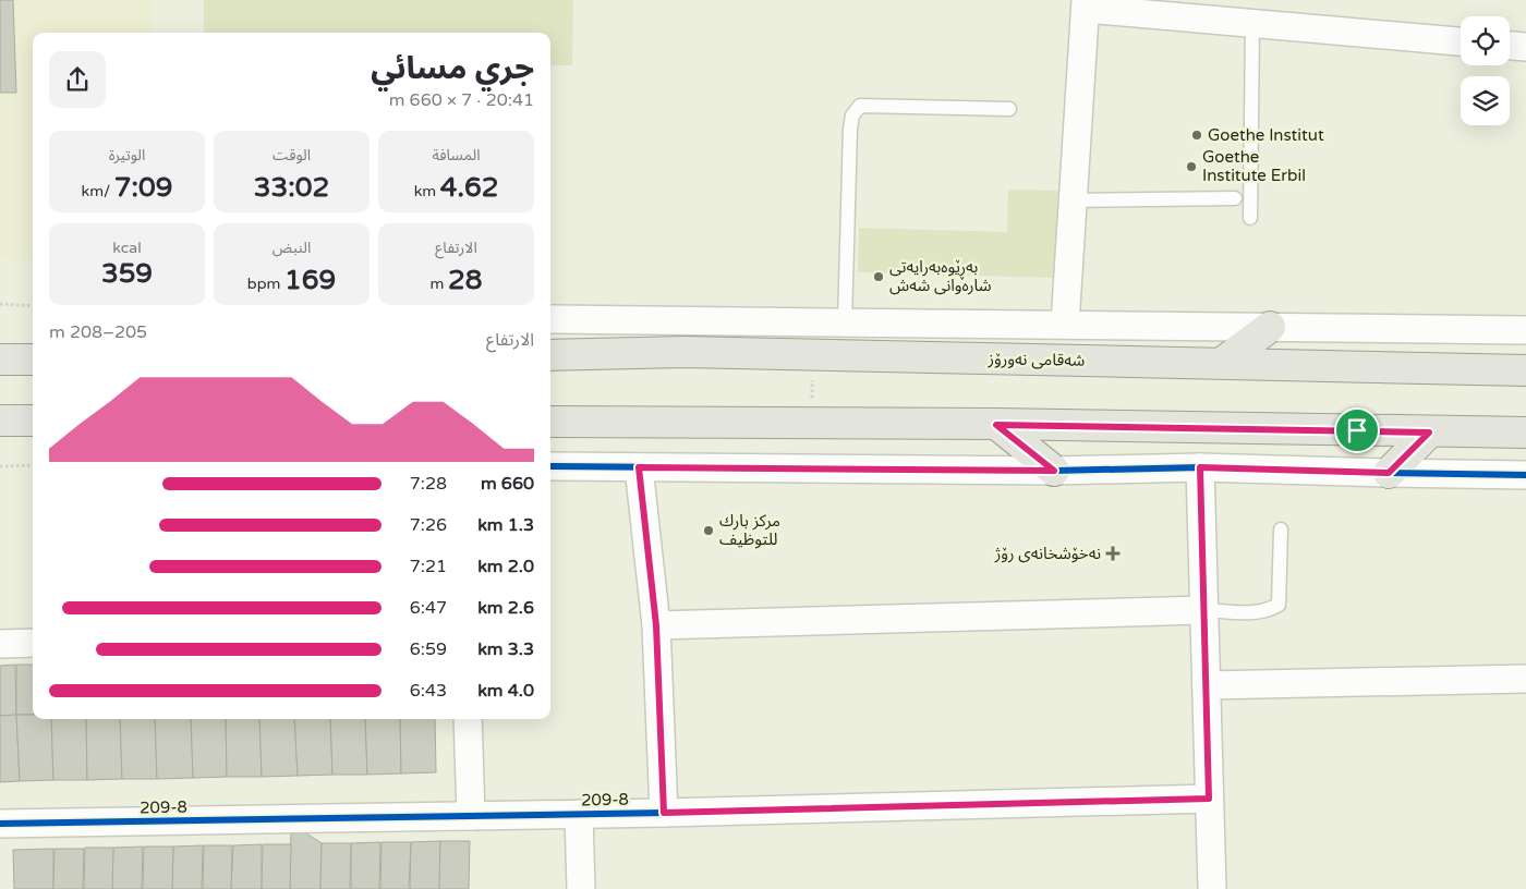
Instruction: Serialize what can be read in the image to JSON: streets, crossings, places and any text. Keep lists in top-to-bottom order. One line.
{"streets":{"main road":["شەقامی نەورۆز"],"street":["209-8"]},"places":{"other":["Goethe Institut","Goethe Institute Erbil","بەڕێوەبەرایەتی شارەوانی شەش","مركز بارك للتوظيف"],"health":["نەخۆشخانەی رۆژ"]},"page":{"heading":["جري مسائي","20:41 · 7 × 660 m"],"stats":[["المسافة","4.62 km"],["الوقت","33:02"],["الوتيرة","7:09 /km"],["الارتفاع","28 m"],["النبض","169 bpm"],["kcal","359"]],"chart":["الارتفاع","205–208 m"],"list":[{"name":"660 m","note":"7:28"},{"name":"1.3 km","note":"7:26"},{"name":"2.0 km","note":"7:21"},{"name":"2.6 km","note":"6:47"},{"name":"3.3 km","note":"6:59"},{"name":"4.0 km","note":"6:43"}]}}
